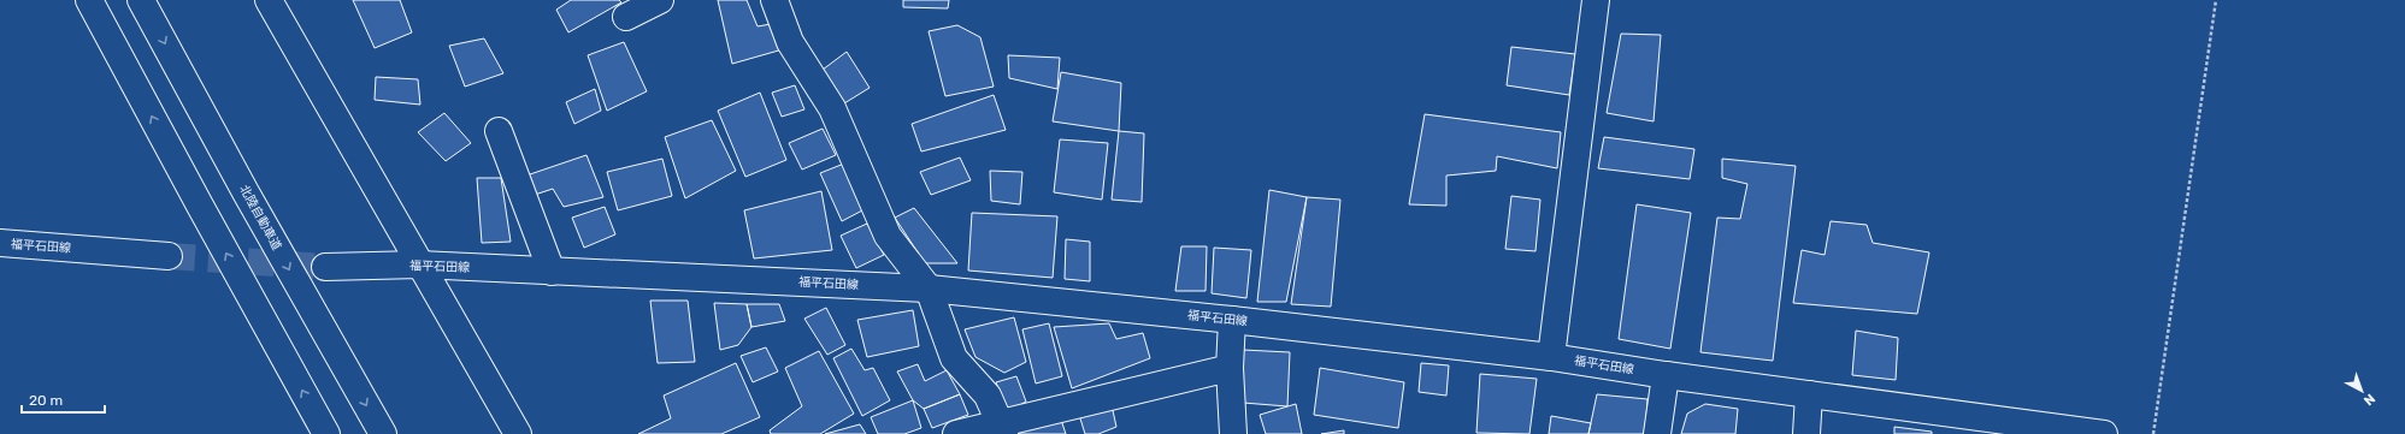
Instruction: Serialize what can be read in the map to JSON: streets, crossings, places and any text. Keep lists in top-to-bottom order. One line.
{"streets":{"main road":["北陸自動車道","福平石田線"]},"scale_bar":"20 m","north":"bottom right"}
